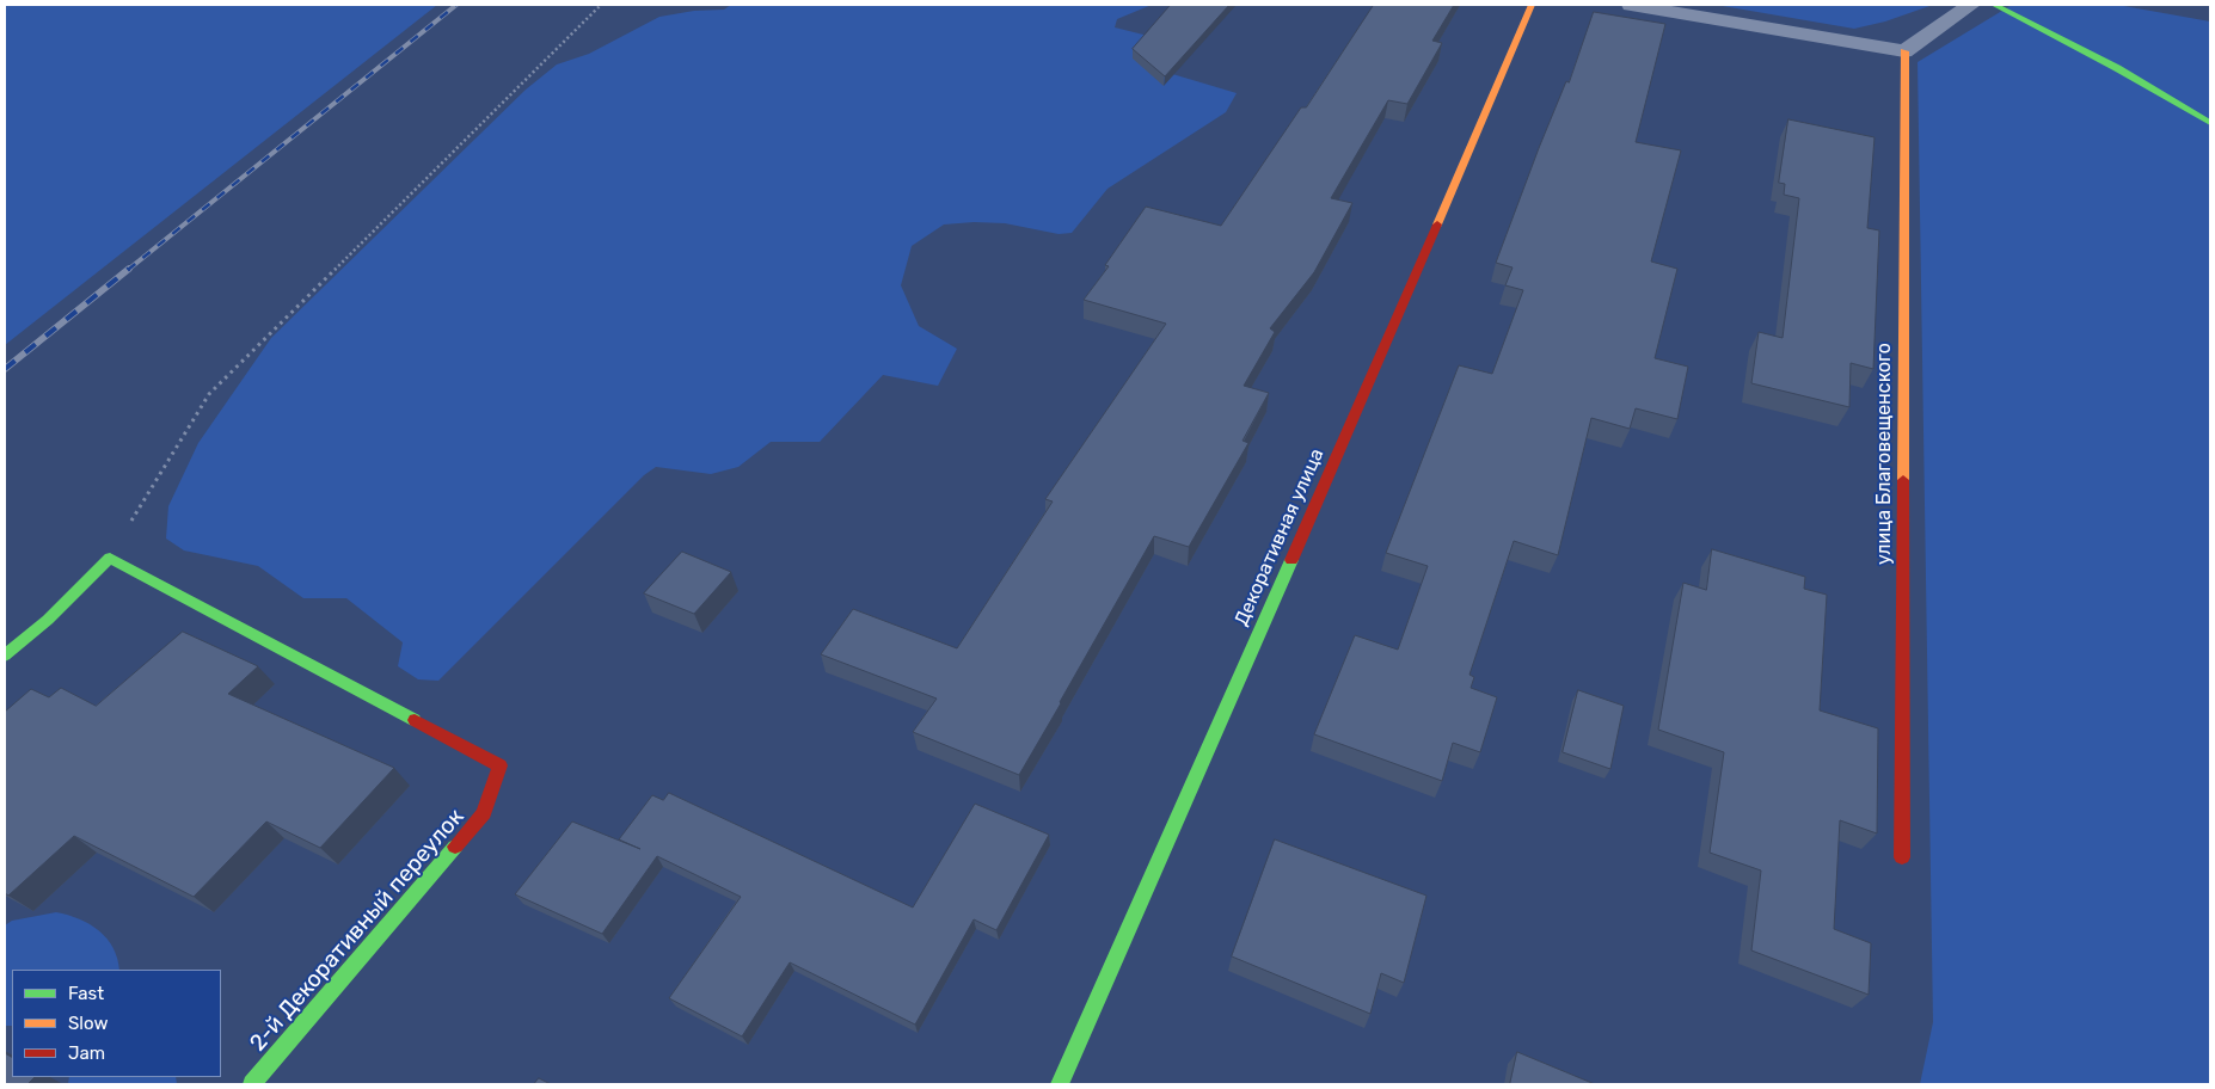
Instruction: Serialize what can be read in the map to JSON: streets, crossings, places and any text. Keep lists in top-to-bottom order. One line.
{"streets":{"street":["улица Благовещенского","Декоративная улица","2-й Декоративный переулок"]},"legend":["Fast","Slow","Jam"]}
